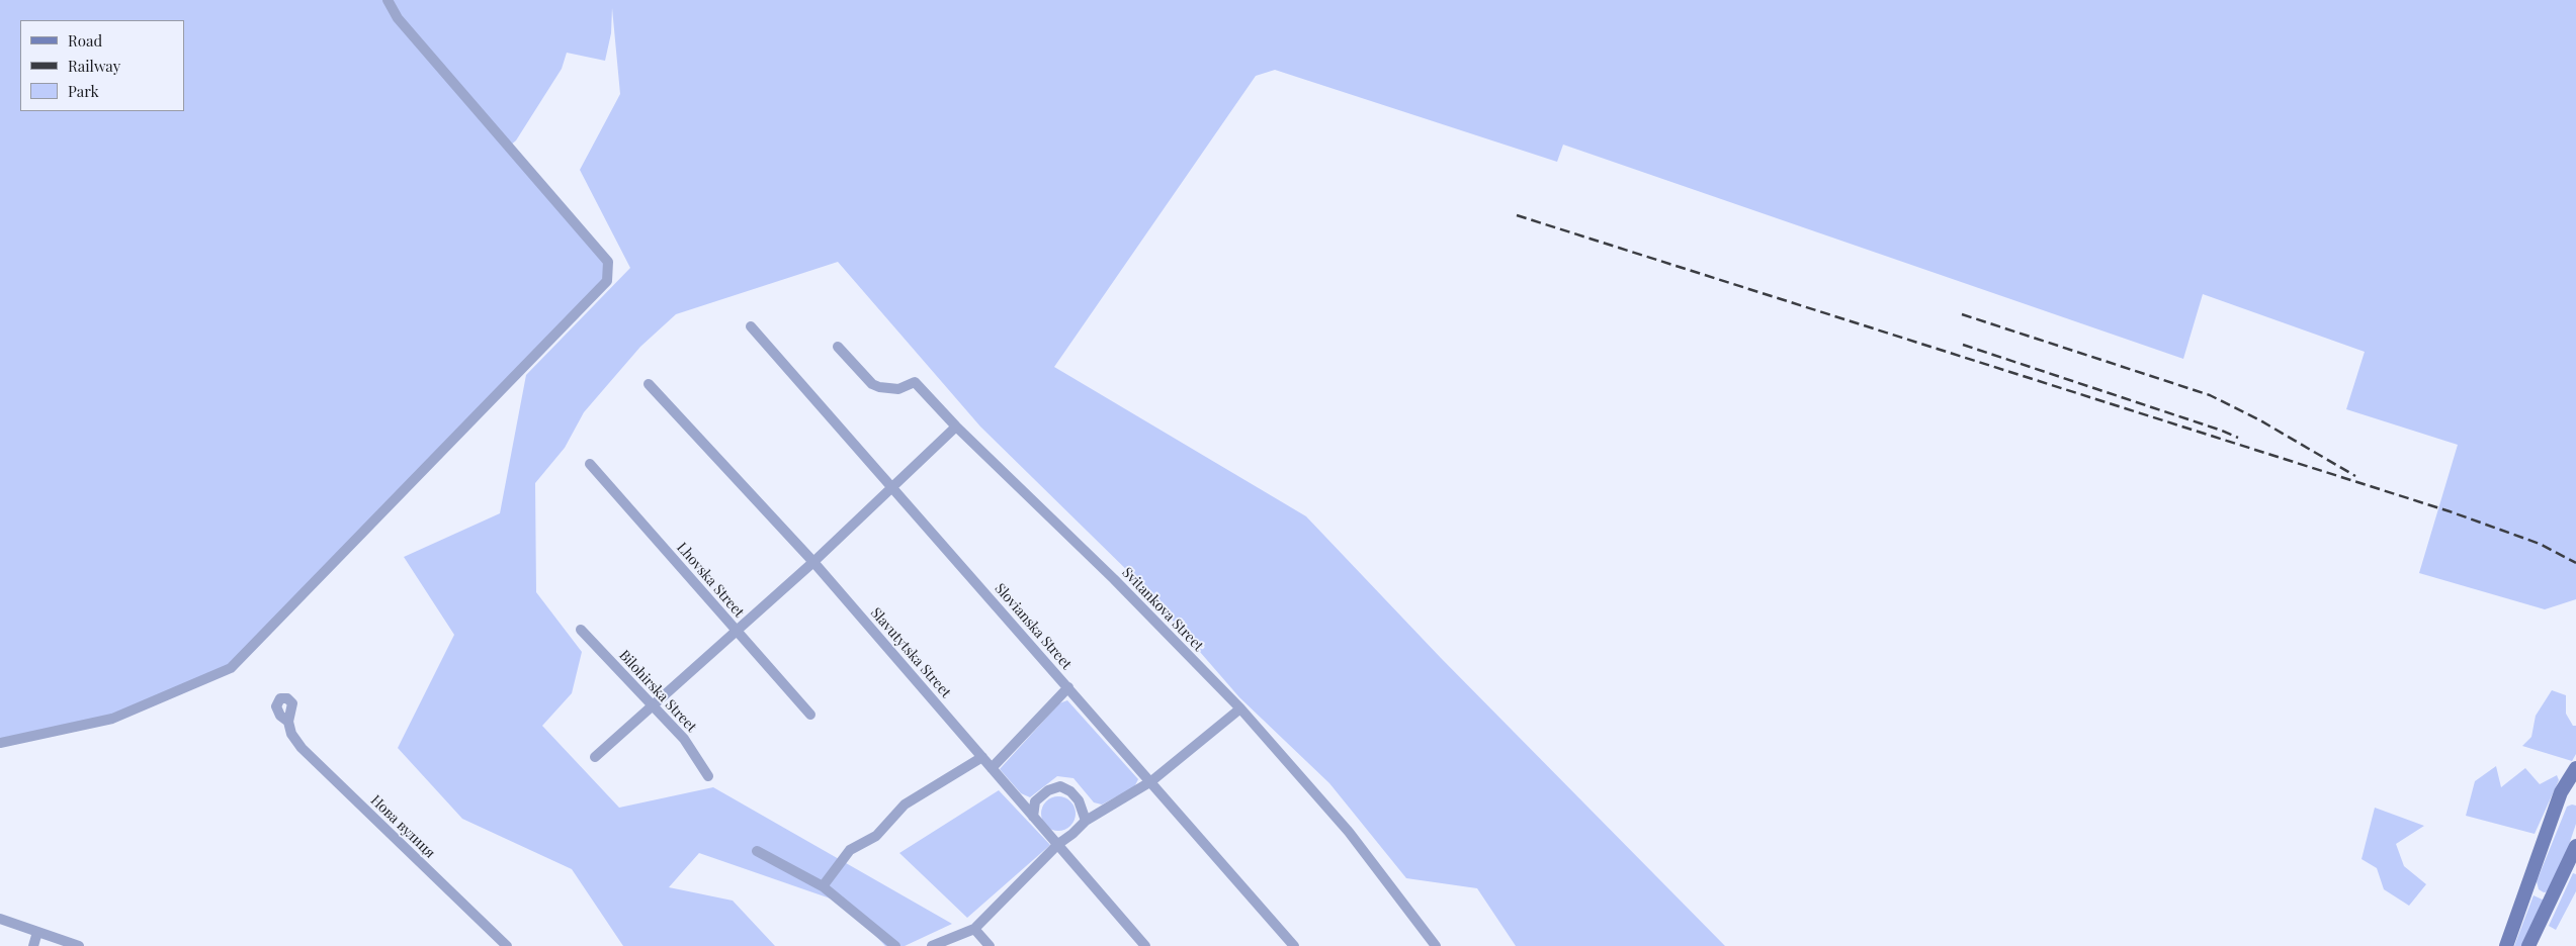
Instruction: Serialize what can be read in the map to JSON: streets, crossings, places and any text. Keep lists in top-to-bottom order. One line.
{"streets":{"street":["Lhovska Street","Svitankova Street","Slovianska Street","Slavutytska Street","Bilohirska Street","Нова вулиця"]},"legend":["Road","Railway","Park"]}
